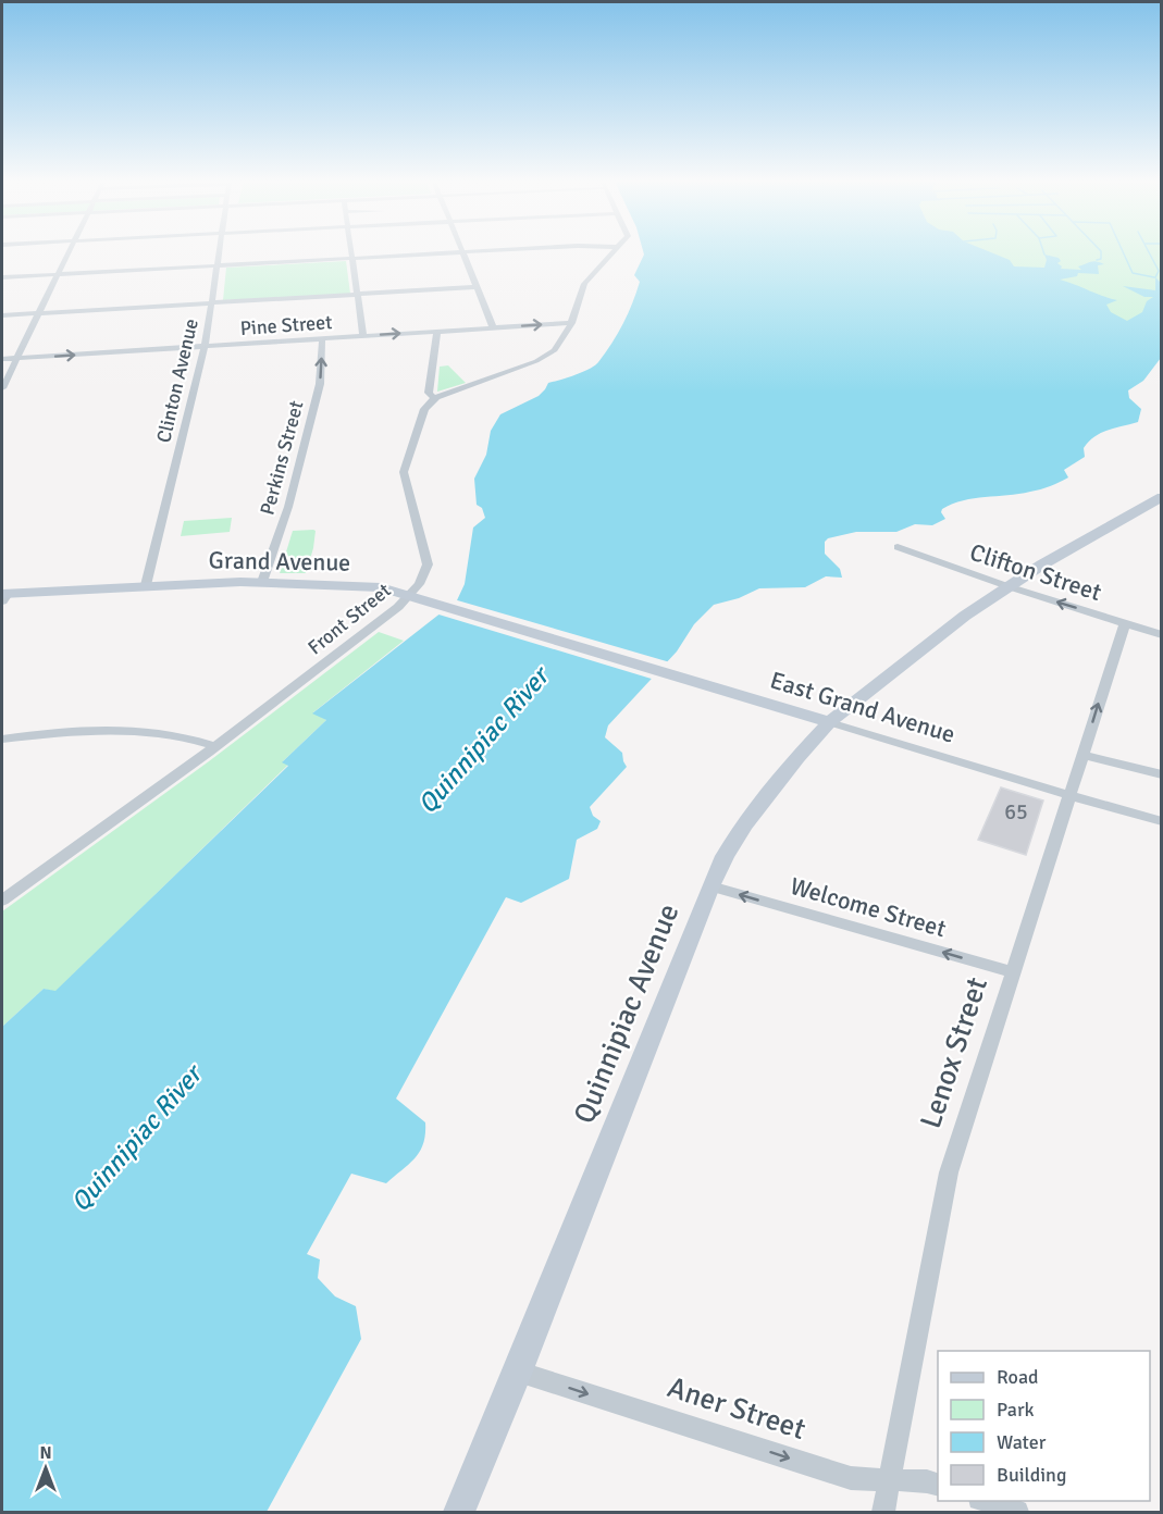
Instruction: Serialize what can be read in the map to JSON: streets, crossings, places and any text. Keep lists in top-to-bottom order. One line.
{"streets":{"main road":["Grand Avenue","East Grand Avenue","Quinnipiac Avenue"],"street":["Pine Street","Clinton Avenue","Perkins Street","Clifton Street","Front Street","Welcome Street","Lenox Street","Aner Street"]},"crossings":[["Pine Street","Clinton Avenue"],["Pine Street","Perkins Street"],["Clinton Avenue","Grand Avenue"],["Perkins Street","Grand Avenue"],["Grand Avenue","Front Street"],["Grand Avenue","East Grand Avenue"],["Clifton Street","Quinnipiac Avenue"],["Clifton Street","Lenox Street"],["East Grand Avenue","Quinnipiac Avenue"],["East Grand Avenue","Lenox Street"],["Welcome Street","Quinnipiac Avenue"],["Welcome Street","Lenox Street"],["Quinnipiac Avenue","Aner Street"],["Lenox Street","Aner Street"]],"one_way":["Perkins Street","Clifton Street","Welcome Street","Aner Street"],"water":["Quinnipiac River"],"house_numbers":["65"],"legend":["Road","Park","Water","Building"],"north":"top"}
